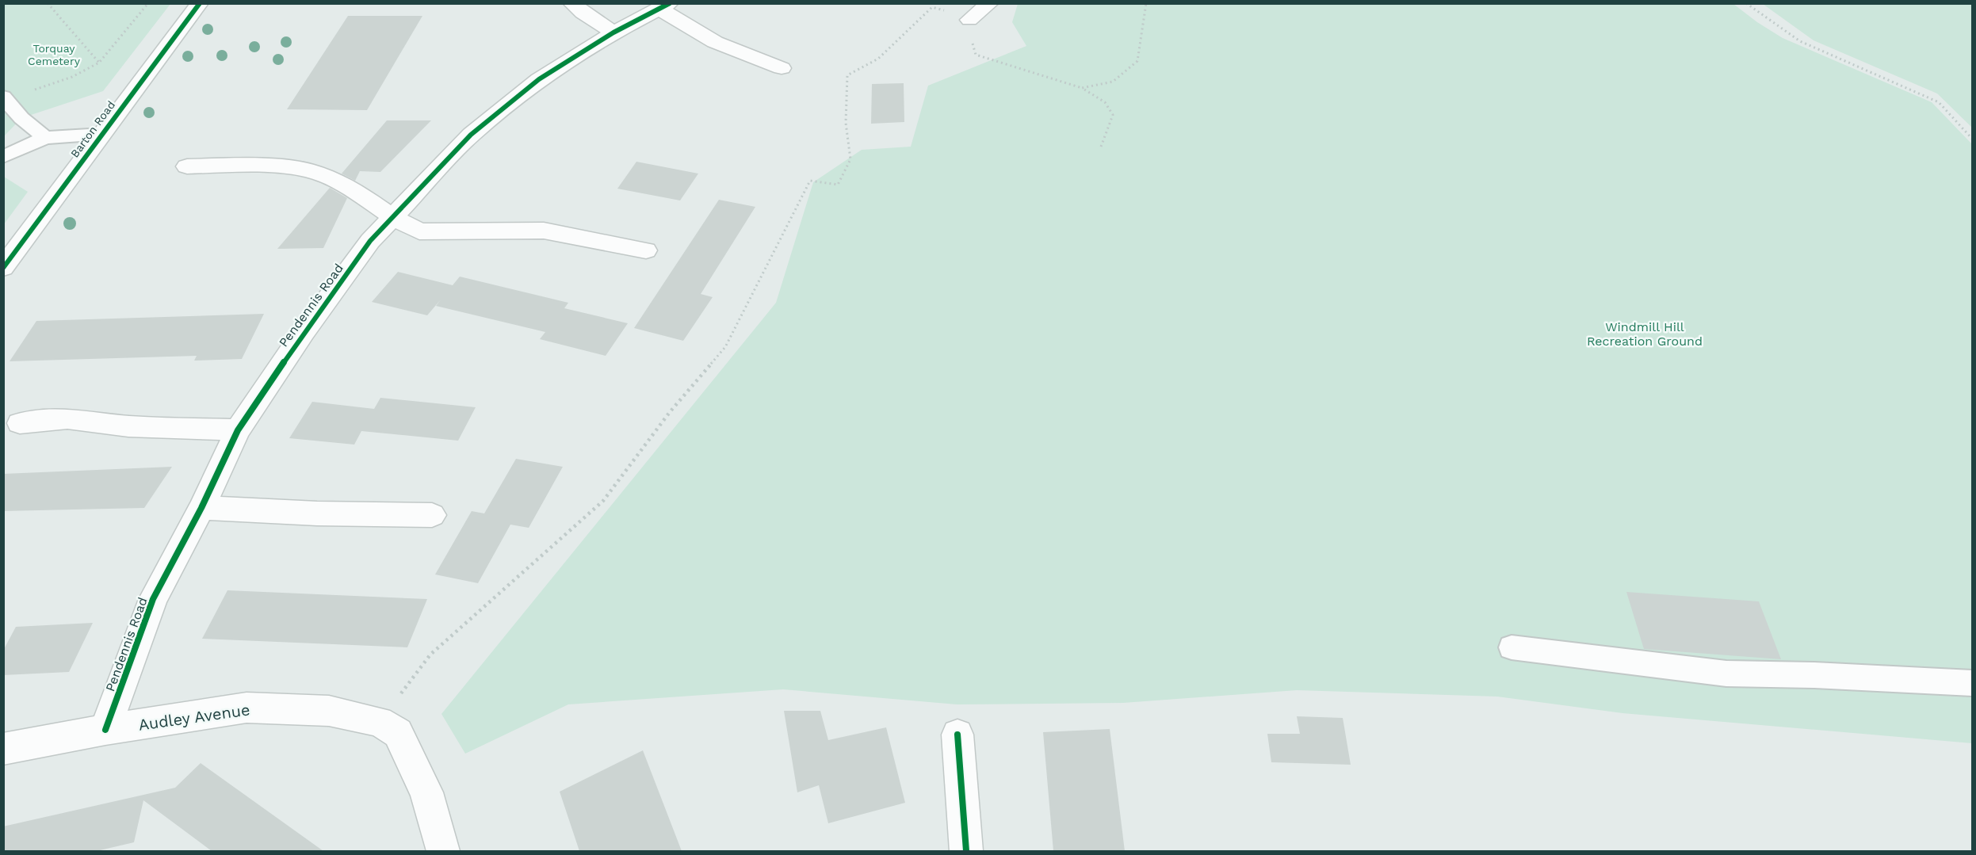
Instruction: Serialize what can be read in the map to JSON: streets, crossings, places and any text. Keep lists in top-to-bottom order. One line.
{"streets":{"street":["Barton Road","Pendennis Road","Audley Avenue"]},"crossings":[["Pendennis Road","Audley Avenue"]],"parks":["Torquay Cemetery","Windmill Hill Recreation Ground"]}
